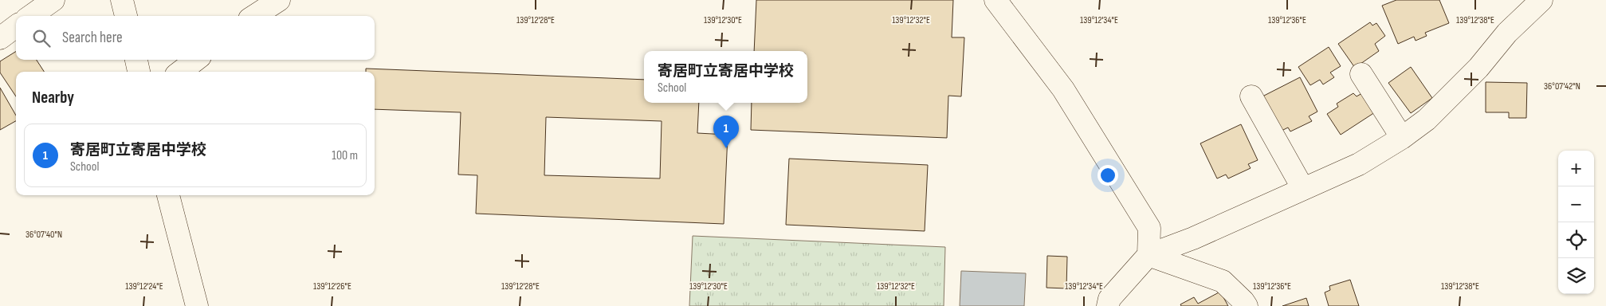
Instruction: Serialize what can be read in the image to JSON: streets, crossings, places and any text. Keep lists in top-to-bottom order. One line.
{"page":{"search":"Search here","popup":["寄居町立寄居中学校","School"],"heading":"Nearby","pins":"1","list":[{"mark":"1","name":"寄居町立寄居中学校","note":"School","value":"100 m"}],"map_buttons":["+","−"]},"coordinates":["139°12'28\"E","139°12'30\"E","139°12'32\"E","139°12'34\"E","139°12'36\"E","139°12'38\"E","36°07'42\"N","36°07'40\"N","139°12'24\"E","139°12'26\"E"]}
